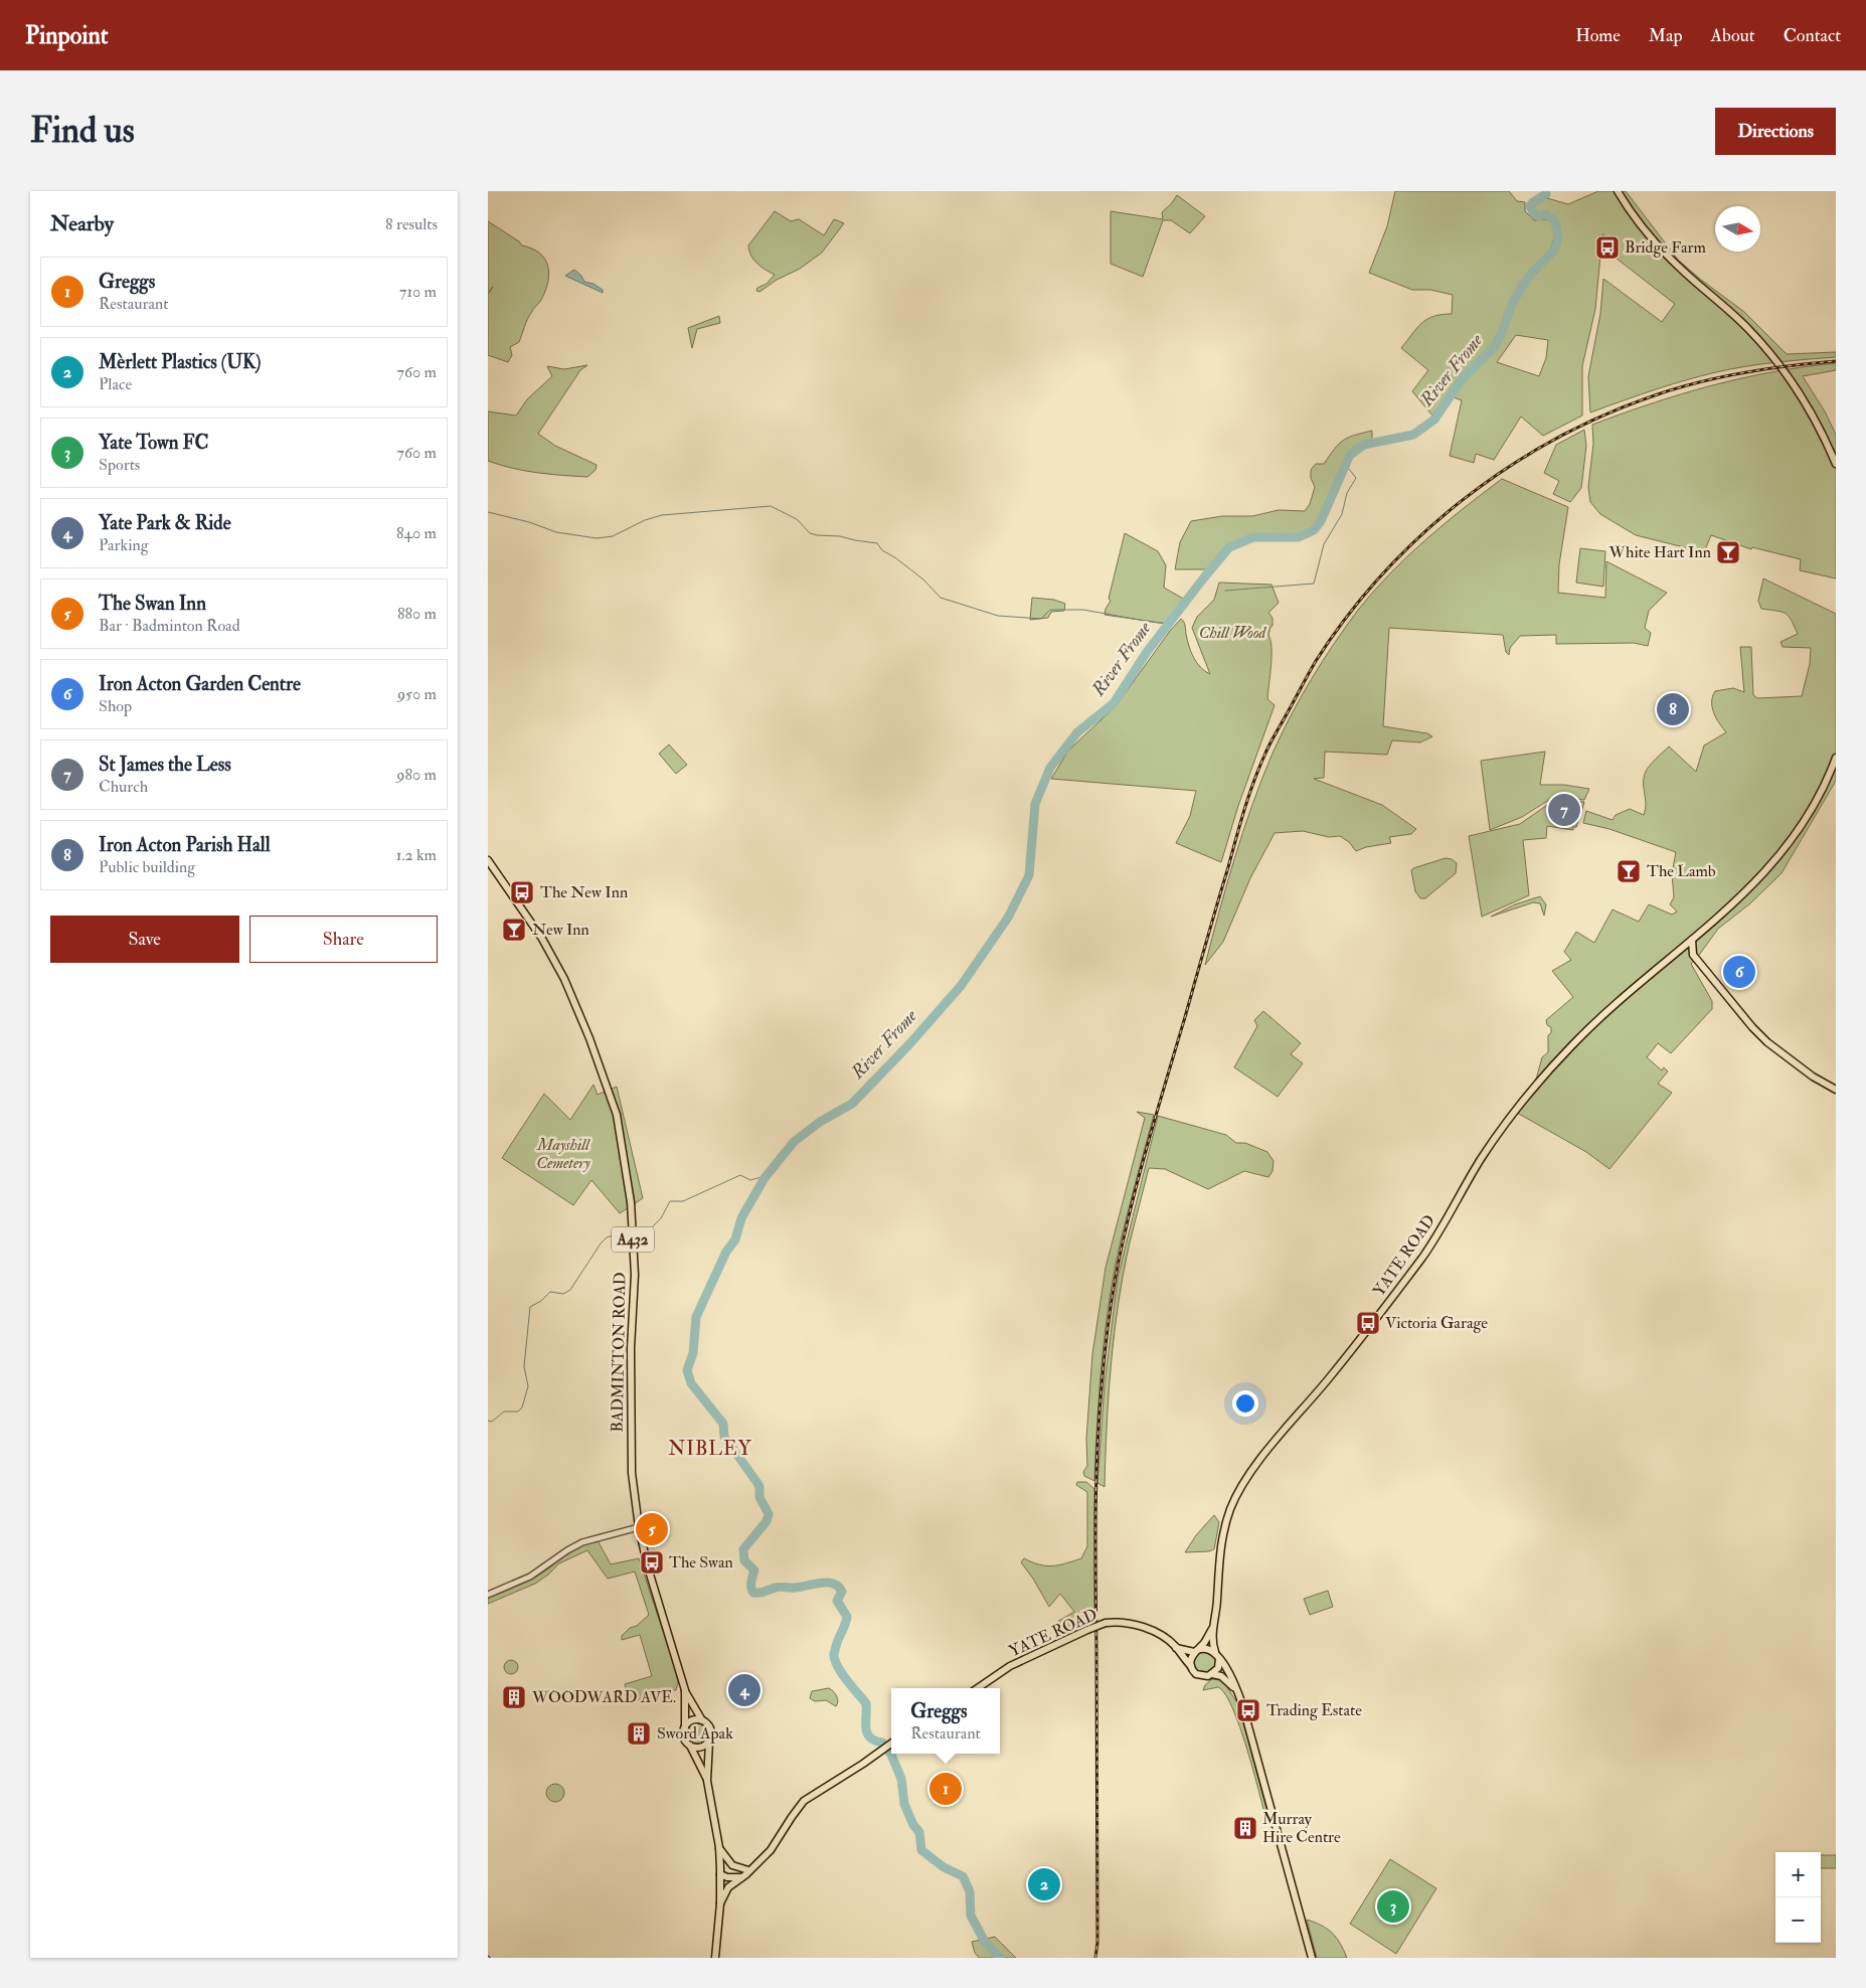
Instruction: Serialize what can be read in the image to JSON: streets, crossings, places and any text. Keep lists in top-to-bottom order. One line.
{"streets":{"main road":["A432","YATE ROAD","BADMINTON ROAD"]},"districts":["NIBLEY"],"water":["River Frome"],"parks":["Chill Wood","Mayshill Cemetery"],"places":{"bus stop":["Bridge Farm","The New Inn","Victoria Garage","The Swan","Trading Estate"],"bar":["White Hart Inn","The Lamb","New Inn"],"building":["WOODWARD AVE.","Sword Apak","Murray Hire Centre"]},"north":"right","page":{"header":"Pinpoint","nav":["Home","Map","About","Contact"],"buttons":["Directions",["Save","Share"]],"title":"Find us","heading":["Nearby","8 results"],"list":[{"mark":"1","name":"Greggs","note":"Restaurant","value":"710 m"},{"mark":"2","name":"Mèrlett Plastics (UK)","note":"Place","value":"760 m"},{"mark":"3","name":"Yate Town FC","note":"Sports","value":"760 m"},{"mark":"4","name":"Yate Park & Ride","note":"Parking","value":"840 m"},{"mark":"5","name":"The Swan Inn","note":"Bar · Badminton Road","value":"880 m"},{"mark":"6","name":"Iron Acton Garden Centre","note":"Shop","value":"950 m"},{"mark":"7","name":"St James the Less","note":"Church","value":"980 m"},{"mark":"8","name":"Iron Acton Parish Hall","note":"Public building","value":"1.2 km"}],"pins":["8","7","6","5","4","1","2","3"],"popup":["Greggs","Restaurant"],"map_buttons":["+","−"]}}
